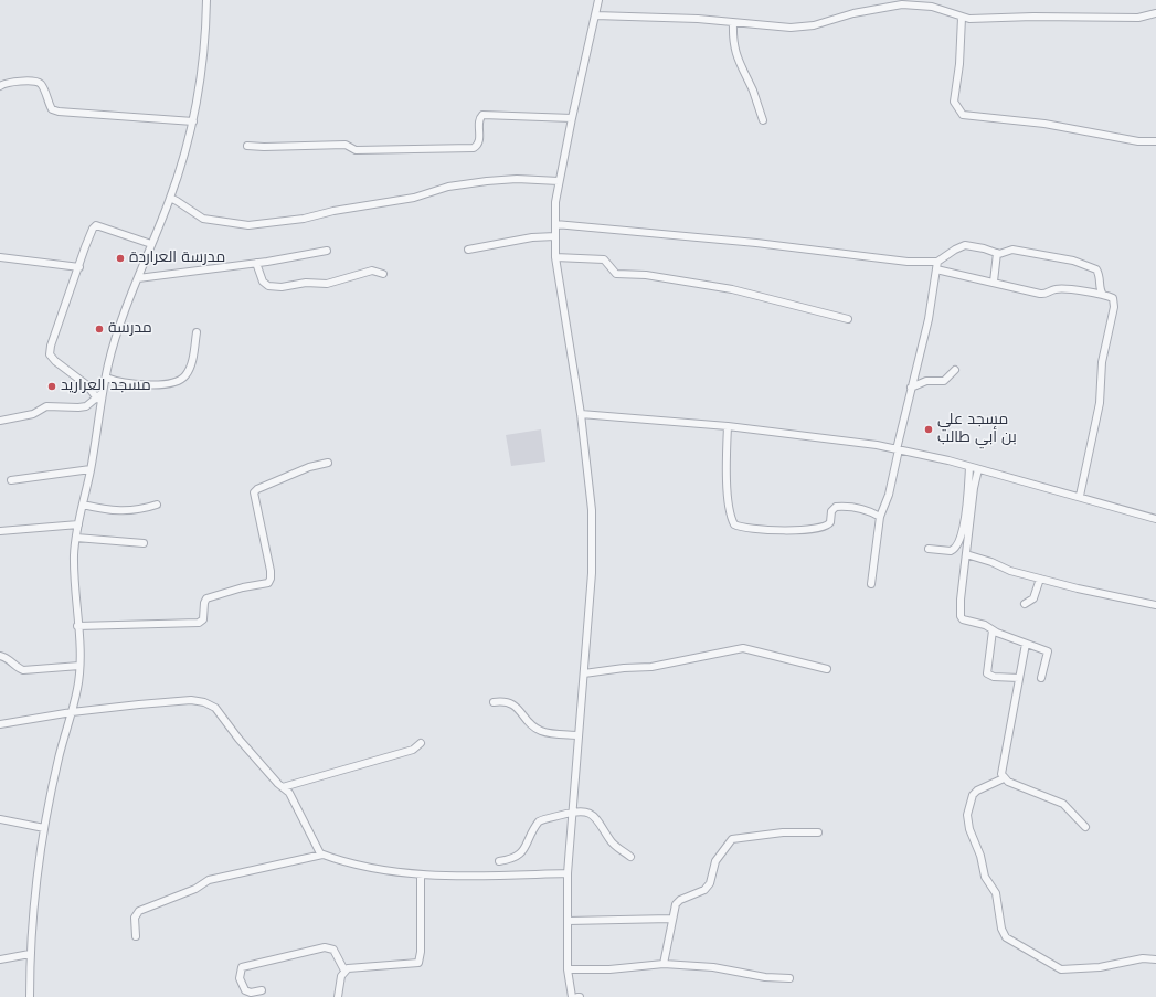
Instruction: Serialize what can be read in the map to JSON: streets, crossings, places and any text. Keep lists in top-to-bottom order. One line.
{"places":["مدرسة العراردة","مدرسة","مسجد العراريد","مسجد علي بن أبي طالب"]}
